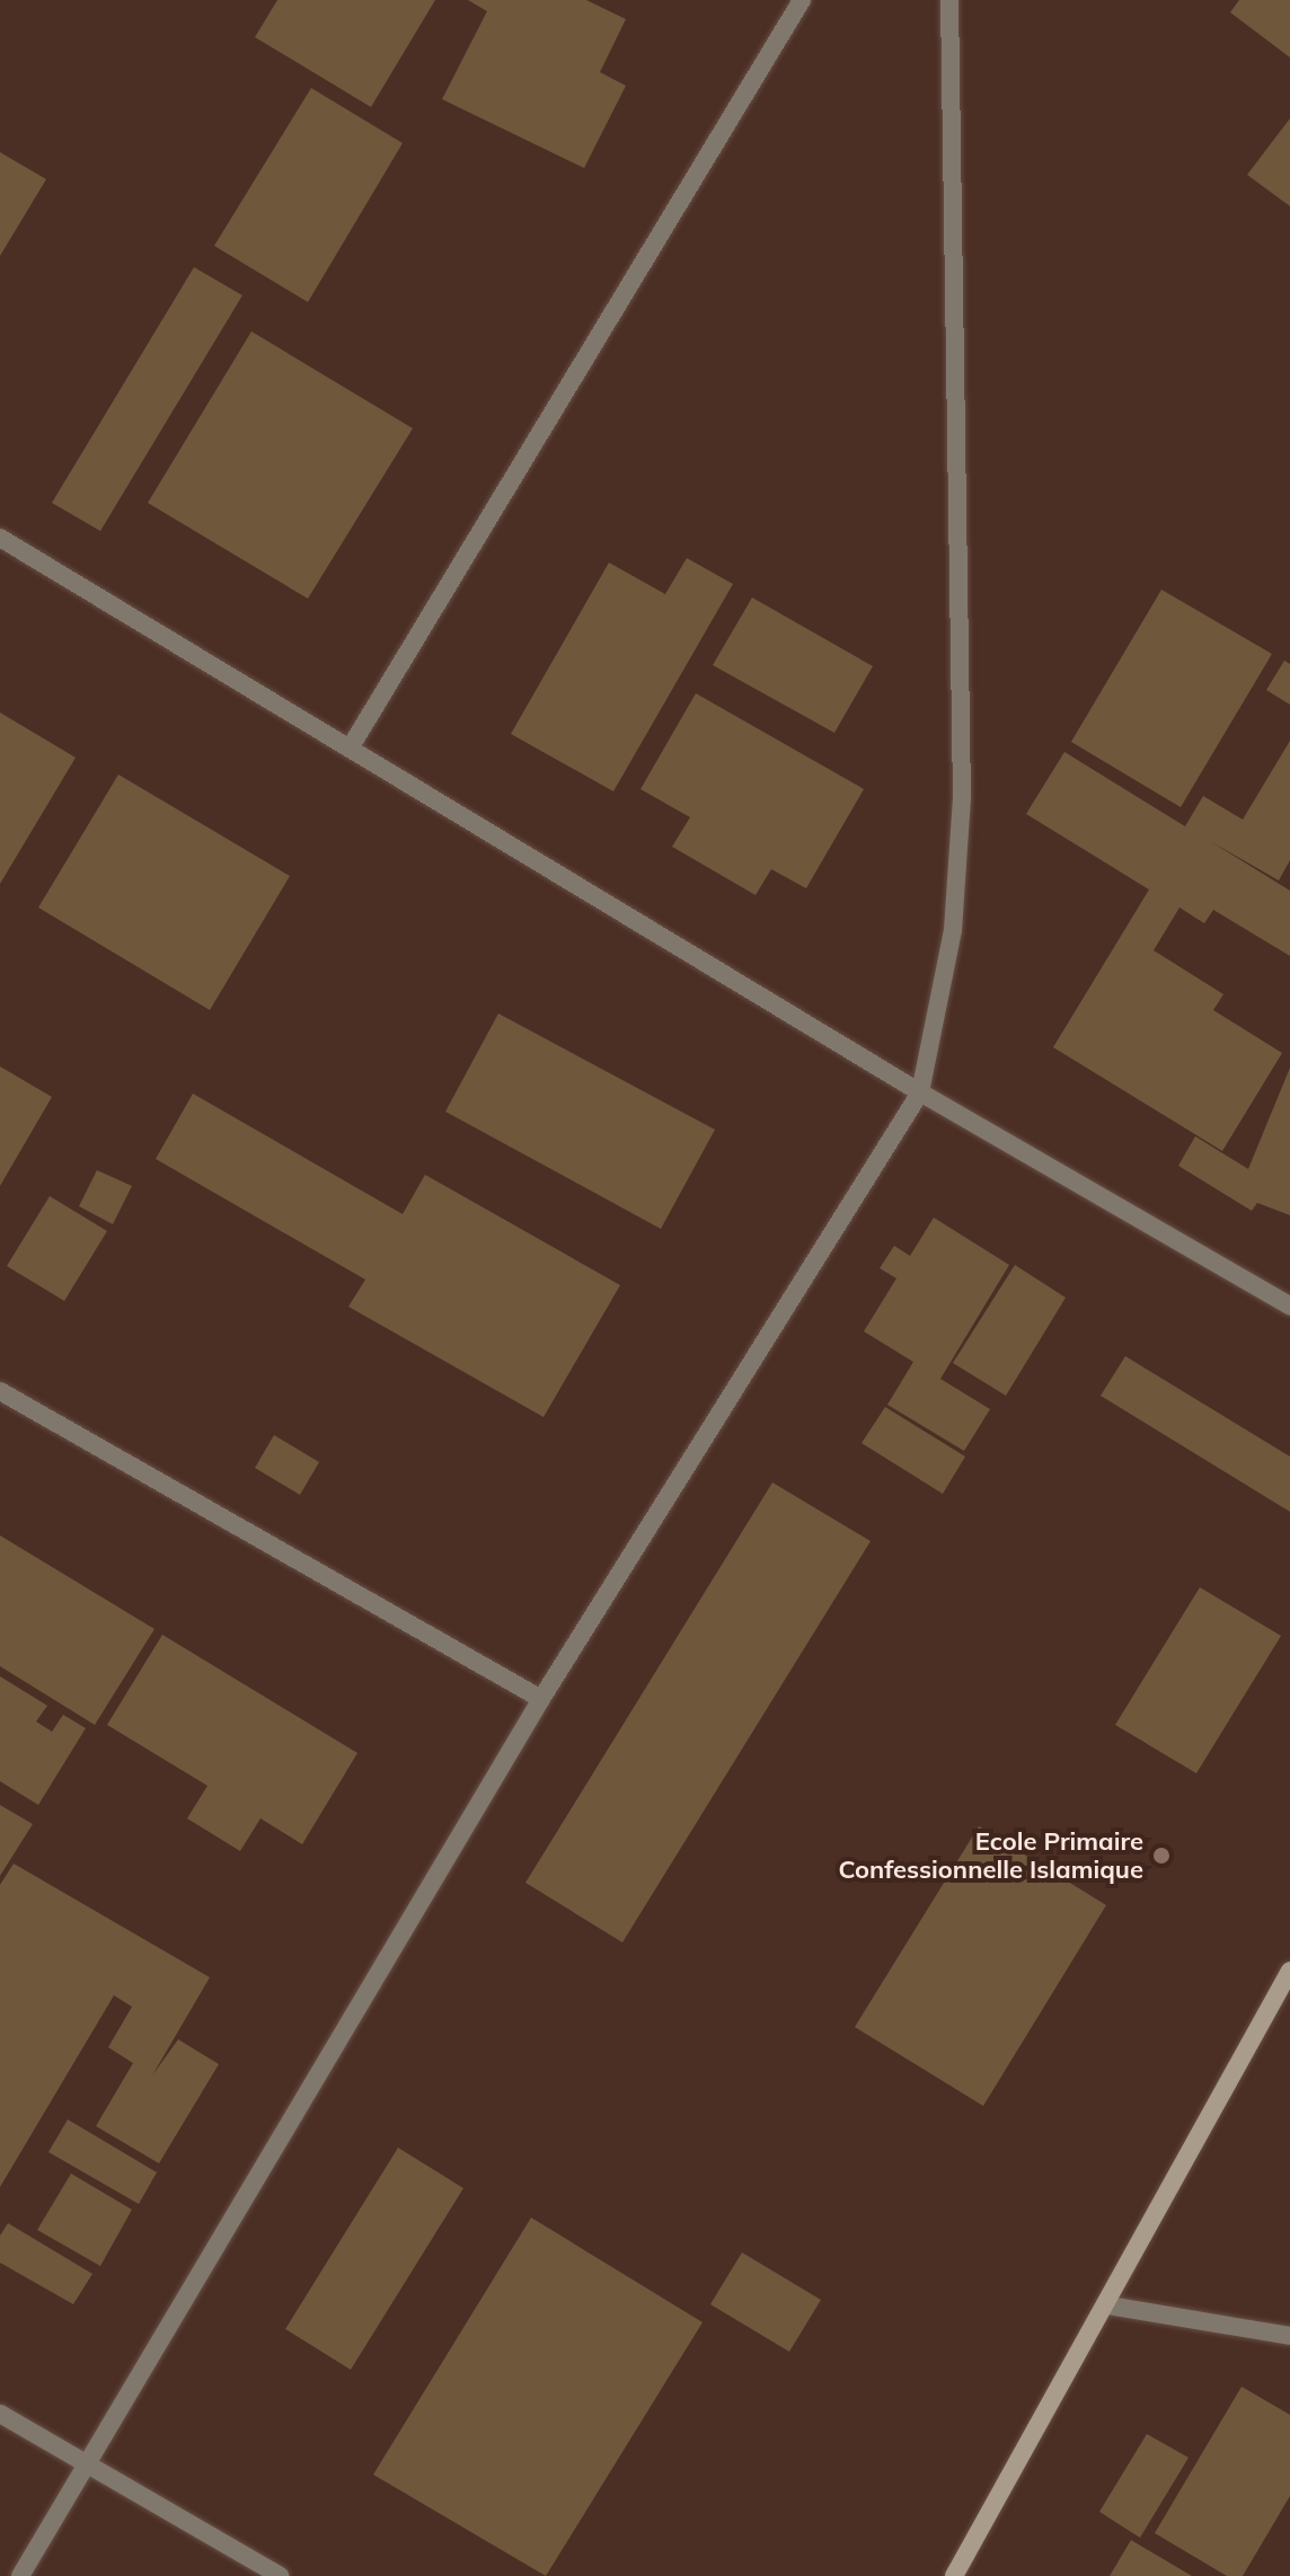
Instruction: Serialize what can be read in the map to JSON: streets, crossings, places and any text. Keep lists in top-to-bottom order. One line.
{"places":["Ecole Primaire Confessionnelle Islamique"]}
